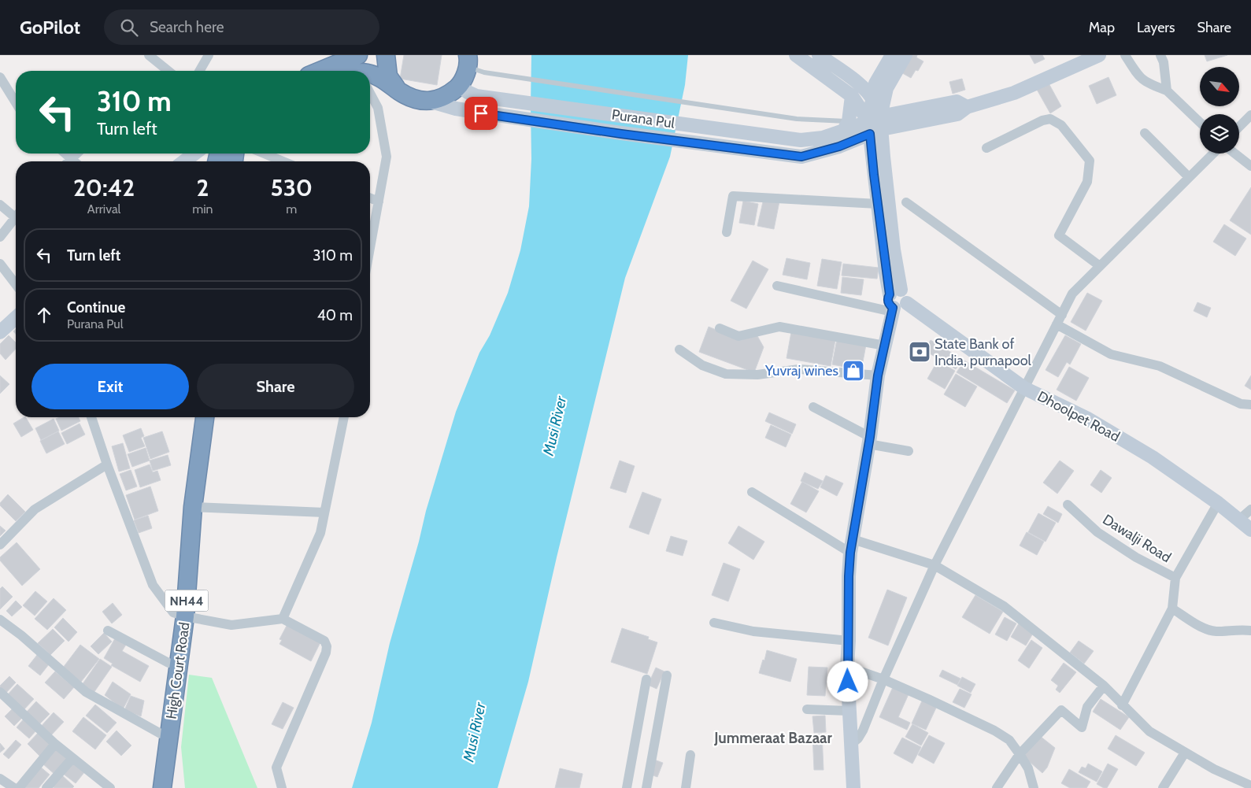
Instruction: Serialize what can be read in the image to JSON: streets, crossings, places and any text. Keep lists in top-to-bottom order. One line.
{"streets":{"highway":["NH44","High Court Road"],"main road":["Purana Pul","Dhoolpet Road"],"street":["Dawalji Road"]},"districts":["Jummeraat Bazaar"],"water":["Musi River"],"places":{"bank":["State Bank of India, purnapool"],"shop":["Yuvraj wines"]},"north":"bottom right","page":{"header":"GoPilot","search":"Search here","nav":["Map","Layers","Share"],"turn":["310 m","Turn left"],"eta":["20:42","Arrival","2","min","530","m"],"list":[{"name":"Turn left","value":"310 m"},{"name":"Continue","note":"Purana Pul","value":"40 m"}],"buttons":["Exit","Share"]}}
